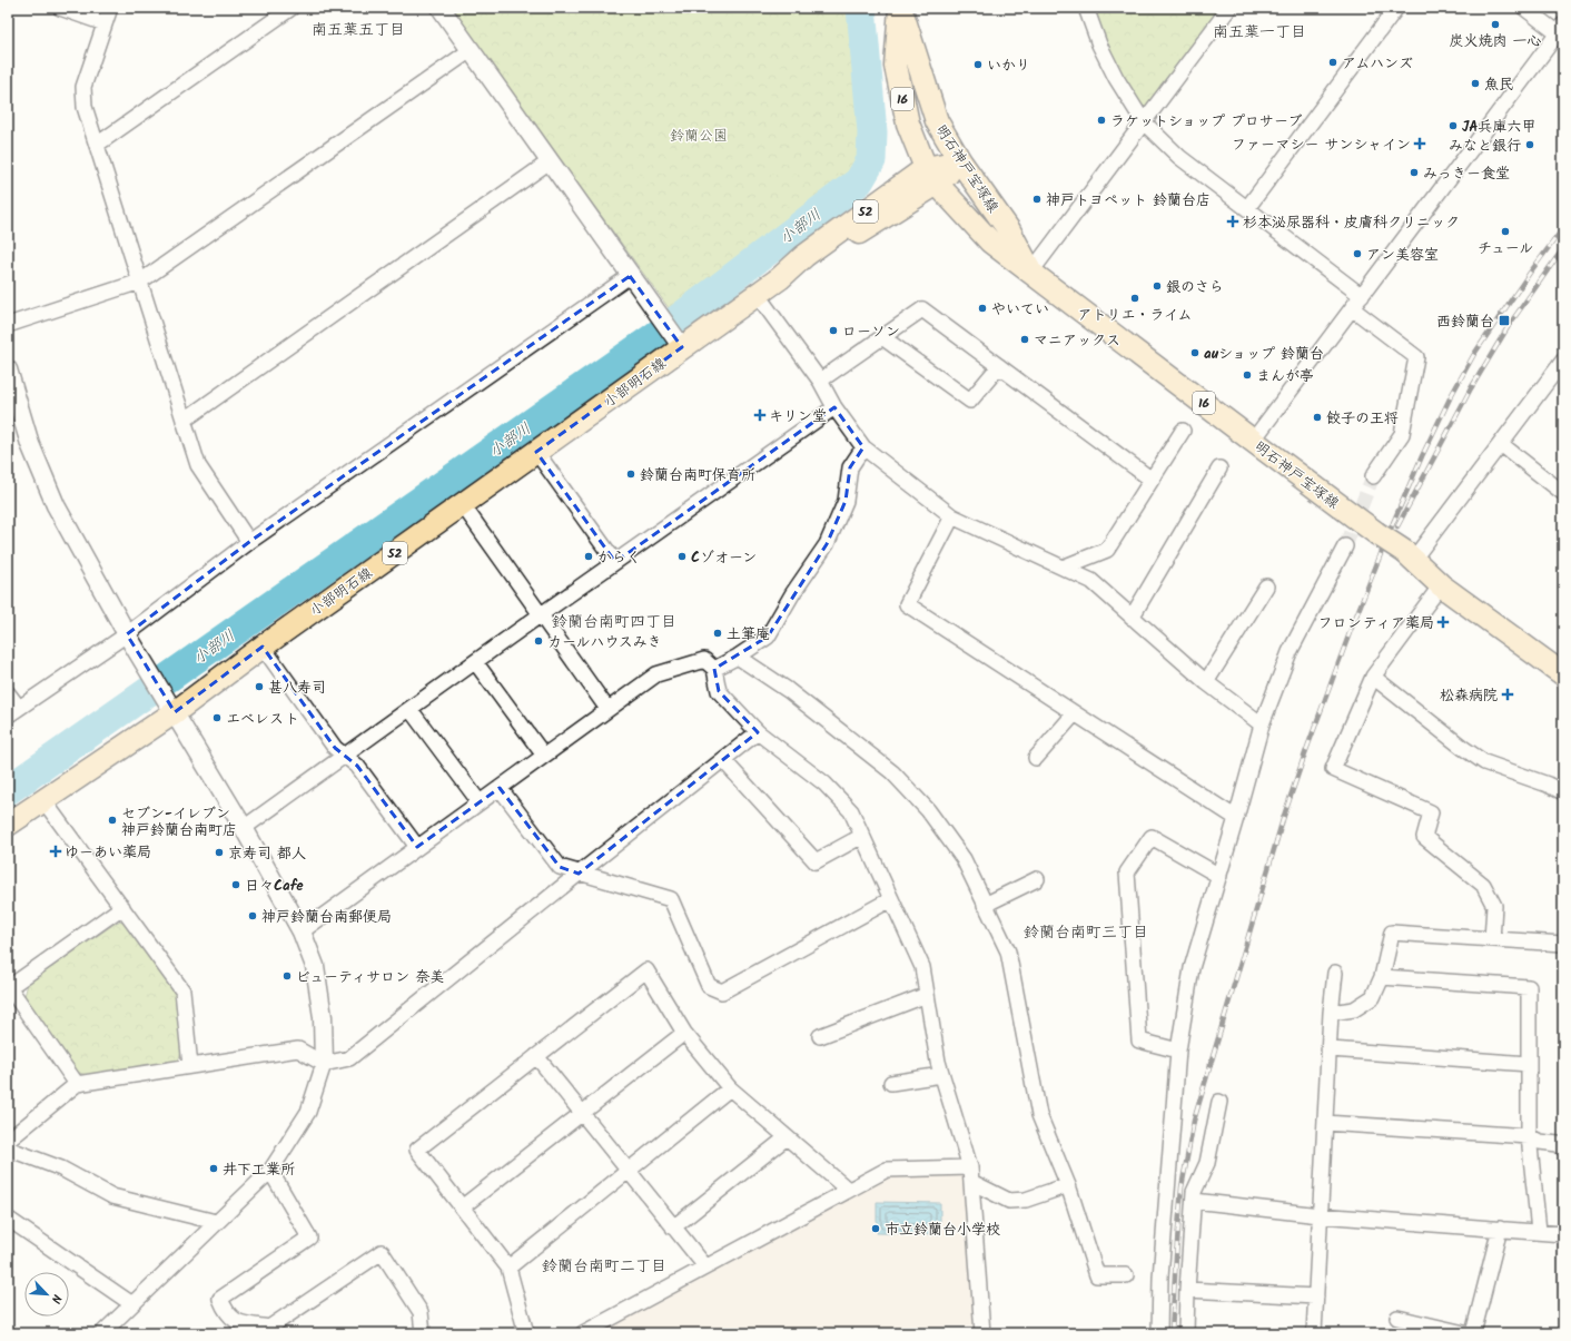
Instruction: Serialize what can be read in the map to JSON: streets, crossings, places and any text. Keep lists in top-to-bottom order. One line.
{"streets":{"main road":["16","明石神戸宝塚線","52","小部明石線"]},"crossings":[["明石神戸宝塚線","小部明石線"]],"districts":["南五葉五丁目","南五葉一丁目","鈴蘭台南町四丁目","鈴蘭台南町三丁目","鈴蘭台南町二丁目"],"water":["小部川"],"parks":["鈴蘭公園"],"places":{"other":["炭火焼肉 一心","アムハンズ","いかり","魚民","ラケットショップ プロサーブ","JA兵庫六甲","みなと銀行","みっきー食堂","神戸トヨペット 鈴蘭台店","チュール","アン美容室","銀のさら","アトリエ・ライム","やいてい","ローソン","マニアックス","auショップ 鈴蘭台","まんが亭","餃子の王将","鈴蘭台南町保育所","からく","Cゾオーン","土筆庵","カールハウスみき","甚八寿司","エベレスト","セブン-イレブン 神戸鈴蘭台南町店","京寿司 都人","日々Cafe","神戸鈴蘭台南郵便局","ビューティサロン 奈美","井下工業所","市立鈴蘭台小学校"],"health":["ファーマシー サンシャイン","杉本泌尿器科・皮膚科クリニック","キリン堂","フロンティア薬局","松森病院","ゆーあい薬局"],"transit":["西鈴蘭台"]},"north":"bottom right"}
